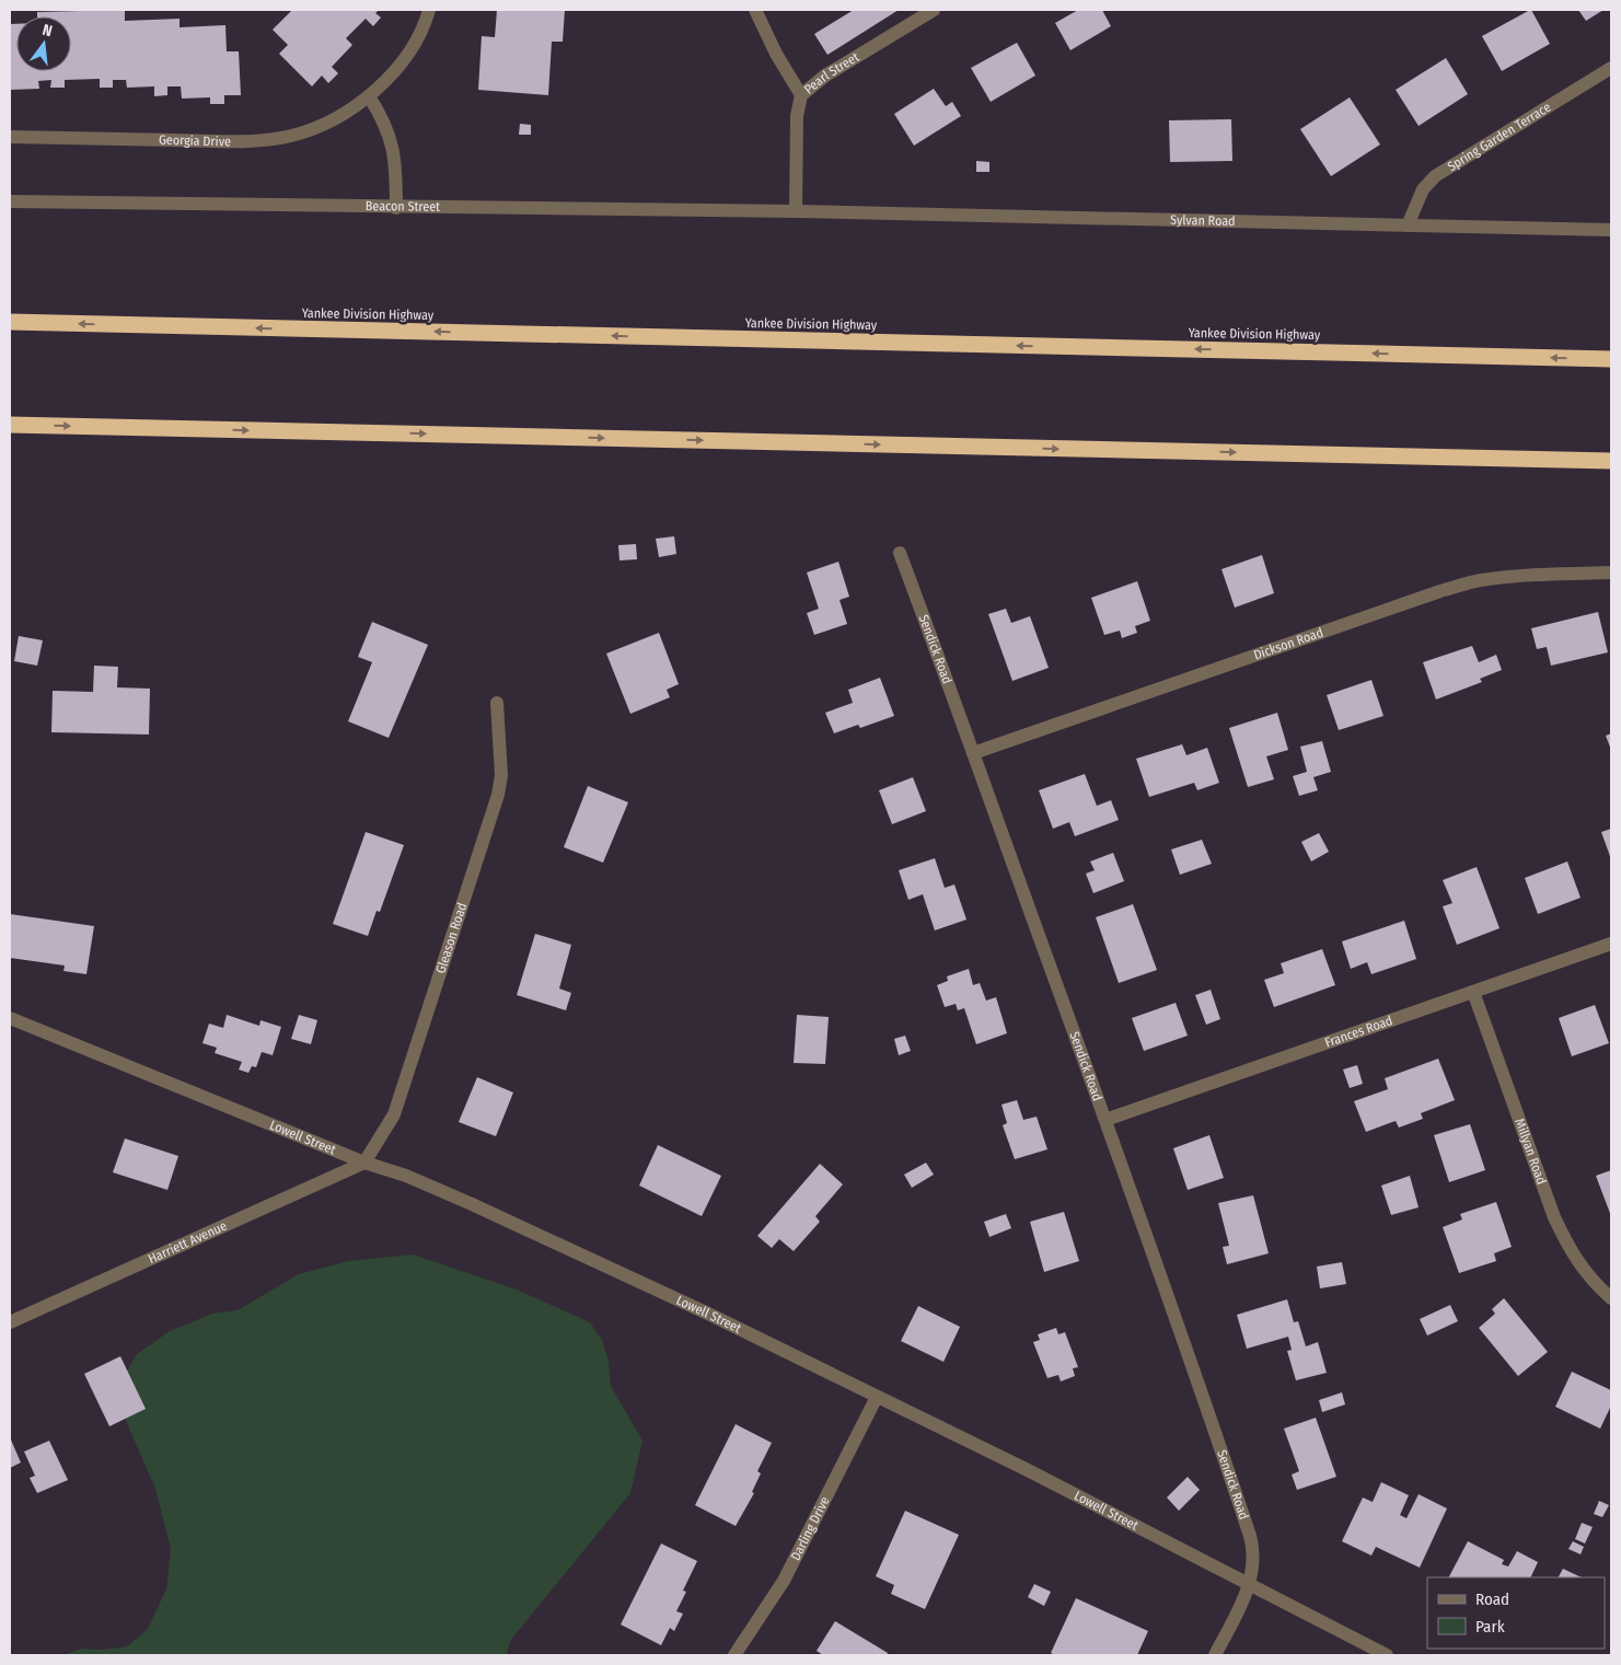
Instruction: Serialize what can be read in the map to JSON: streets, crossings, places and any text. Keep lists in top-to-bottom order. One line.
{"streets":{"highway":["Yankee Division Highway"],"street":["Pearl Street","Spring Garden Terrace","Georgia Drive","Beacon Street","Sylvan Road","Dickson Road","Sendick Road","Gleason Road","Frances Road","Lowell Street","Millyan Road","Harriett Avenue","Darling Drive"]},"crossings":[["Pearl Street","Beacon Street"],["Pearl Street","Sylvan Road"],["Spring Garden Terrace","Sylvan Road"],["Beacon Street","Sylvan Road"],["Dickson Road","Sendick Road"],["Sendick Road","Frances Road"],["Sendick Road","Lowell Street"],["Gleason Road","Lowell Street"],["Gleason Road","Harriett Avenue"],["Frances Road","Millyan Road"],["Lowell Street","Harriett Avenue"],["Lowell Street","Darling Drive"]],"legend":["Road","Park"],"north":"top"}
